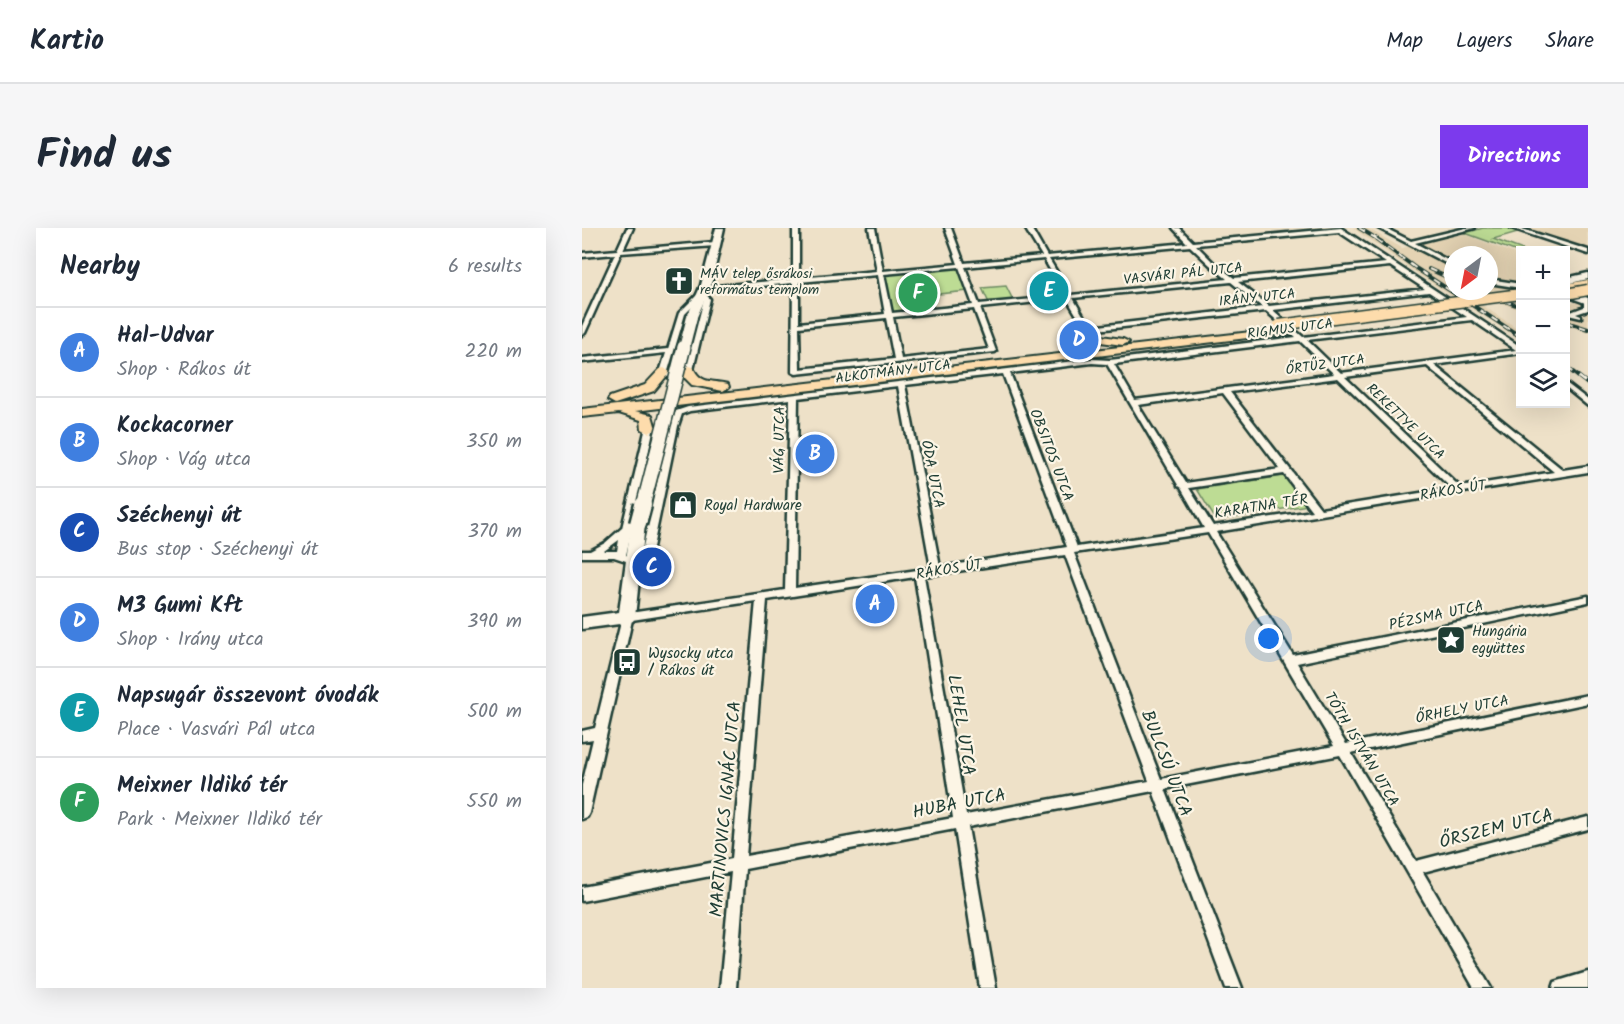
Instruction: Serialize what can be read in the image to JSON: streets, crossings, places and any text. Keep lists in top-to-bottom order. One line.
{"streets":{"street":["VASVÁRI PÁL UTCA","IRÁNY UTCA","RIGMUS UTCA","ŐRTŰZ UTCA","ALKOTMÁNY UTCA","REKETTYE UTCA","VÁG UTCA","OBSITOS UTCA","ÓDA UTCA","RÁKOS ÚT","KARATNA TÉR","PÉZSMA UTCA","ŐRHELY UTCA","LEHEL UTCA","TÓTH ISTVÁN UTCA","BULCSÚ UTCA","HUBA UTCA","MARTINOVICS IGNÁC UTCA","ŐRSZEM UTCA"]},"crossings":[["VASVÁRI PÁL UTCA","ALKOTMÁNY UTCA"],["VASVÁRI PÁL UTCA","REKETTYE UTCA"],["IRÁNY UTCA","REKETTYE UTCA"],["RIGMUS UTCA","ALKOTMÁNY UTCA"],["RIGMUS UTCA","REKETTYE UTCA"],["ŐRTŰZ UTCA","REKETTYE UTCA"],["ALKOTMÁNY UTCA","VÁG UTCA"],["ALKOTMÁNY UTCA","OBSITOS UTCA"],["ALKOTMÁNY UTCA","ÓDA UTCA"],["REKETTYE UTCA","RÁKOS ÚT"],["VÁG UTCA","RÁKOS ÚT"],["OBSITOS UTCA","RÁKOS ÚT"],["OBSITOS UTCA","BULCSÚ UTCA"],["ÓDA UTCA","RÁKOS ÚT"],["RÁKOS ÚT","KARATNA TÉR"],["RÁKOS ÚT","LEHEL UTCA"],["RÁKOS ÚT","TÓTH ISTVÁN UTCA"],["RÁKOS ÚT","BULCSÚ UTCA"],["RÁKOS ÚT","MARTINOVICS IGNÁC UTCA"],["KARATNA TÉR","TÓTH ISTVÁN UTCA"],["PÉZSMA UTCA","TÓTH ISTVÁN UTCA"],["ŐRHELY UTCA","TÓTH ISTVÁN UTCA"],["ŐRHELY UTCA","HUBA UTCA"],["LEHEL UTCA","HUBA UTCA"],["TÓTH ISTVÁN UTCA","HUBA UTCA"],["TÓTH ISTVÁN UTCA","ŐRSZEM UTCA"],["BULCSÚ UTCA","HUBA UTCA"],["HUBA UTCA","MARTINOVICS IGNÁC UTCA"]],"places":{"church":["MÁV telep ősrákosi református templom"],"shop":["Royal Hardware"],"place":["Hungária együttes"],"bus stop":["Wysocky utca / Rákos út"]},"north":"bottom left","page":{"header":"Kartio","nav":["Map","Layers","Share"],"title":"Find us","buttons":"Directions","heading":["Nearby","6 results"],"map_buttons":["+","−"],"pins":["E","F","D","B","C","A"],"list":[{"mark":"A","name":"Hal-Udvar","note":"Shop · Rákos út","value":"220 m"},{"mark":"B","name":"Kockacorner","note":"Shop · Vág utca","value":"350 m"},{"mark":"C","name":"Széchenyi út","note":"Bus stop · Széchenyi út","value":"370 m"},{"mark":"D","name":"M3 Gumi Kft","note":"Shop · Irány utca","value":"390 m"},{"mark":"E","name":"Napsugár összevont óvodák","note":"Place · Vasvári Pál utca","value":"500 m"},{"mark":"F","name":"Meixner Ildikó tér","note":"Park · Meixner Ildikó tér","value":"550 m"}]}}
